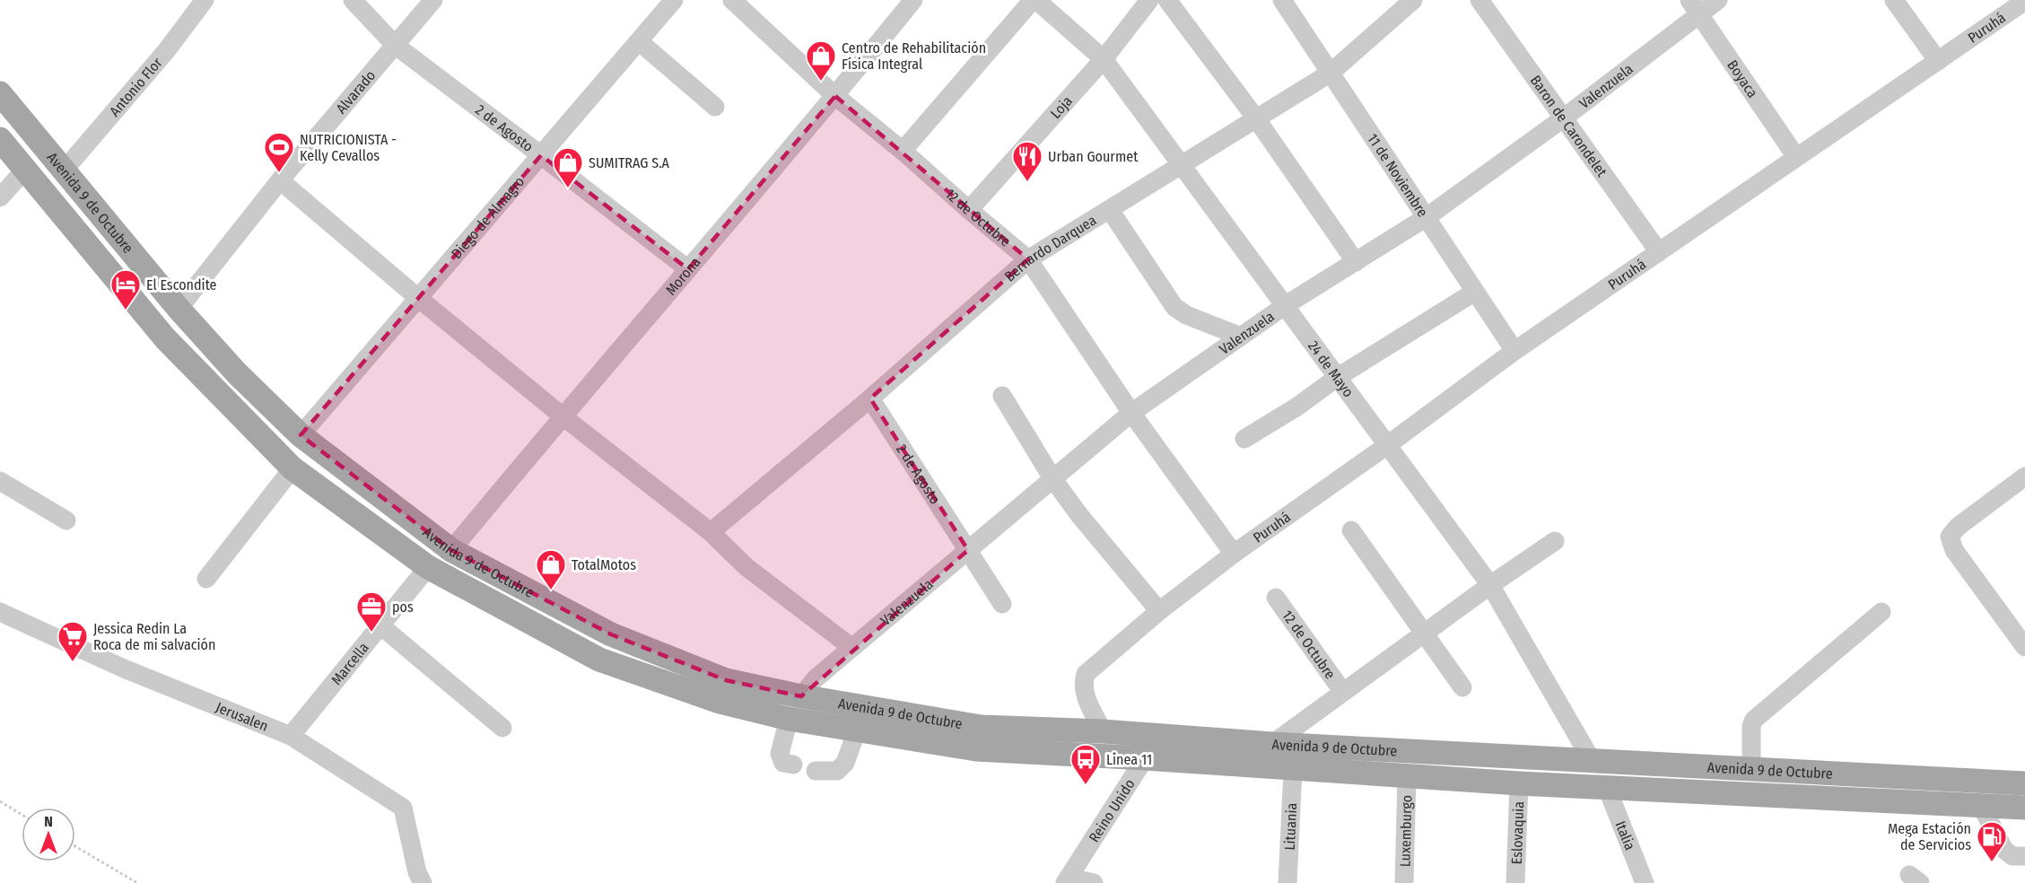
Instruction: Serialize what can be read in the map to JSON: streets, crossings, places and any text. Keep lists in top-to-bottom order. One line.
{"streets":{"main road":["Avenida 9 de Octubre"],"street":["Puruhá","Boyaca","Valenzuela","Antonio Flor","Alvarado","Loja","Baron de Carondelet","2 de Agosto","11 de Noviembre","12 de Octubre","Diego de Almagro","Bernardo Darquea","Morona","24 de Mayo","Marcella","Jerusalen","Reino Unido","Lituania","Luxemburgo","Eslovaquia","Italia"]},"crossings":[["Puruhá","Boyaca"],["Puruhá","Baron de Carondelet"],["Puruhá","11 de Noviembre"],["Puruhá","Avenida 9 de Octubre"],["Puruhá","12 de Octubre"],["Puruhá","24 de Mayo"],["Boyaca","Valenzuela"],["Valenzuela","Baron de Carondelet"],["Valenzuela","2 de Agosto"],["Valenzuela","11 de Noviembre"],["Valenzuela","Avenida 9 de Octubre"],["Valenzuela","12 de Octubre"],["Valenzuela","24 de Mayo"],["Antonio Flor","Avenida 9 de Octubre"],["Alvarado","2 de Agosto"],["Alvarado","Avenida 9 de Octubre"],["Loja","12 de Octubre"],["Loja","24 de Mayo"],["2 de Agosto","Diego de Almagro"],["2 de Agosto","Bernardo Darquea"],["2 de Agosto","Morona"],["11 de Noviembre","Bernardo Darquea"],["Avenida 9 de Octubre","Diego de Almagro"],["Avenida 9 de Octubre","Morona"],["Avenida 9 de Octubre","24 de Mayo"],["Avenida 9 de Octubre","Marcella"],["Avenida 9 de Octubre","Reino Unido"],["Avenida 9 de Octubre","Lituania"],["Avenida 9 de Octubre","Luxemburgo"],["Avenida 9 de Octubre","Eslovaquia"],["Avenida 9 de Octubre","Italia"],["12 de Octubre","Bernardo Darquea"],["12 de Octubre","Morona"],["Bernardo Darquea","24 de Mayo"],["Marcella","Jerusalen"]],"places":{"shop":["Centro de Rehabilitación Física Integral","SUMITRAG S.A","TotalMotos"],"sports":["NUTRICIONISTA - Kelly Cevallos"],"restaurant":["Urban Gourmet"],"hotel":["El Escondite"],"office":["pos"],"supermarket":["Jessica Redin La Roca de mi salvación"],"bus stop":["Linea 11"],"fuel station":["Mega Estación de Servicios"]},"north":"top"}
